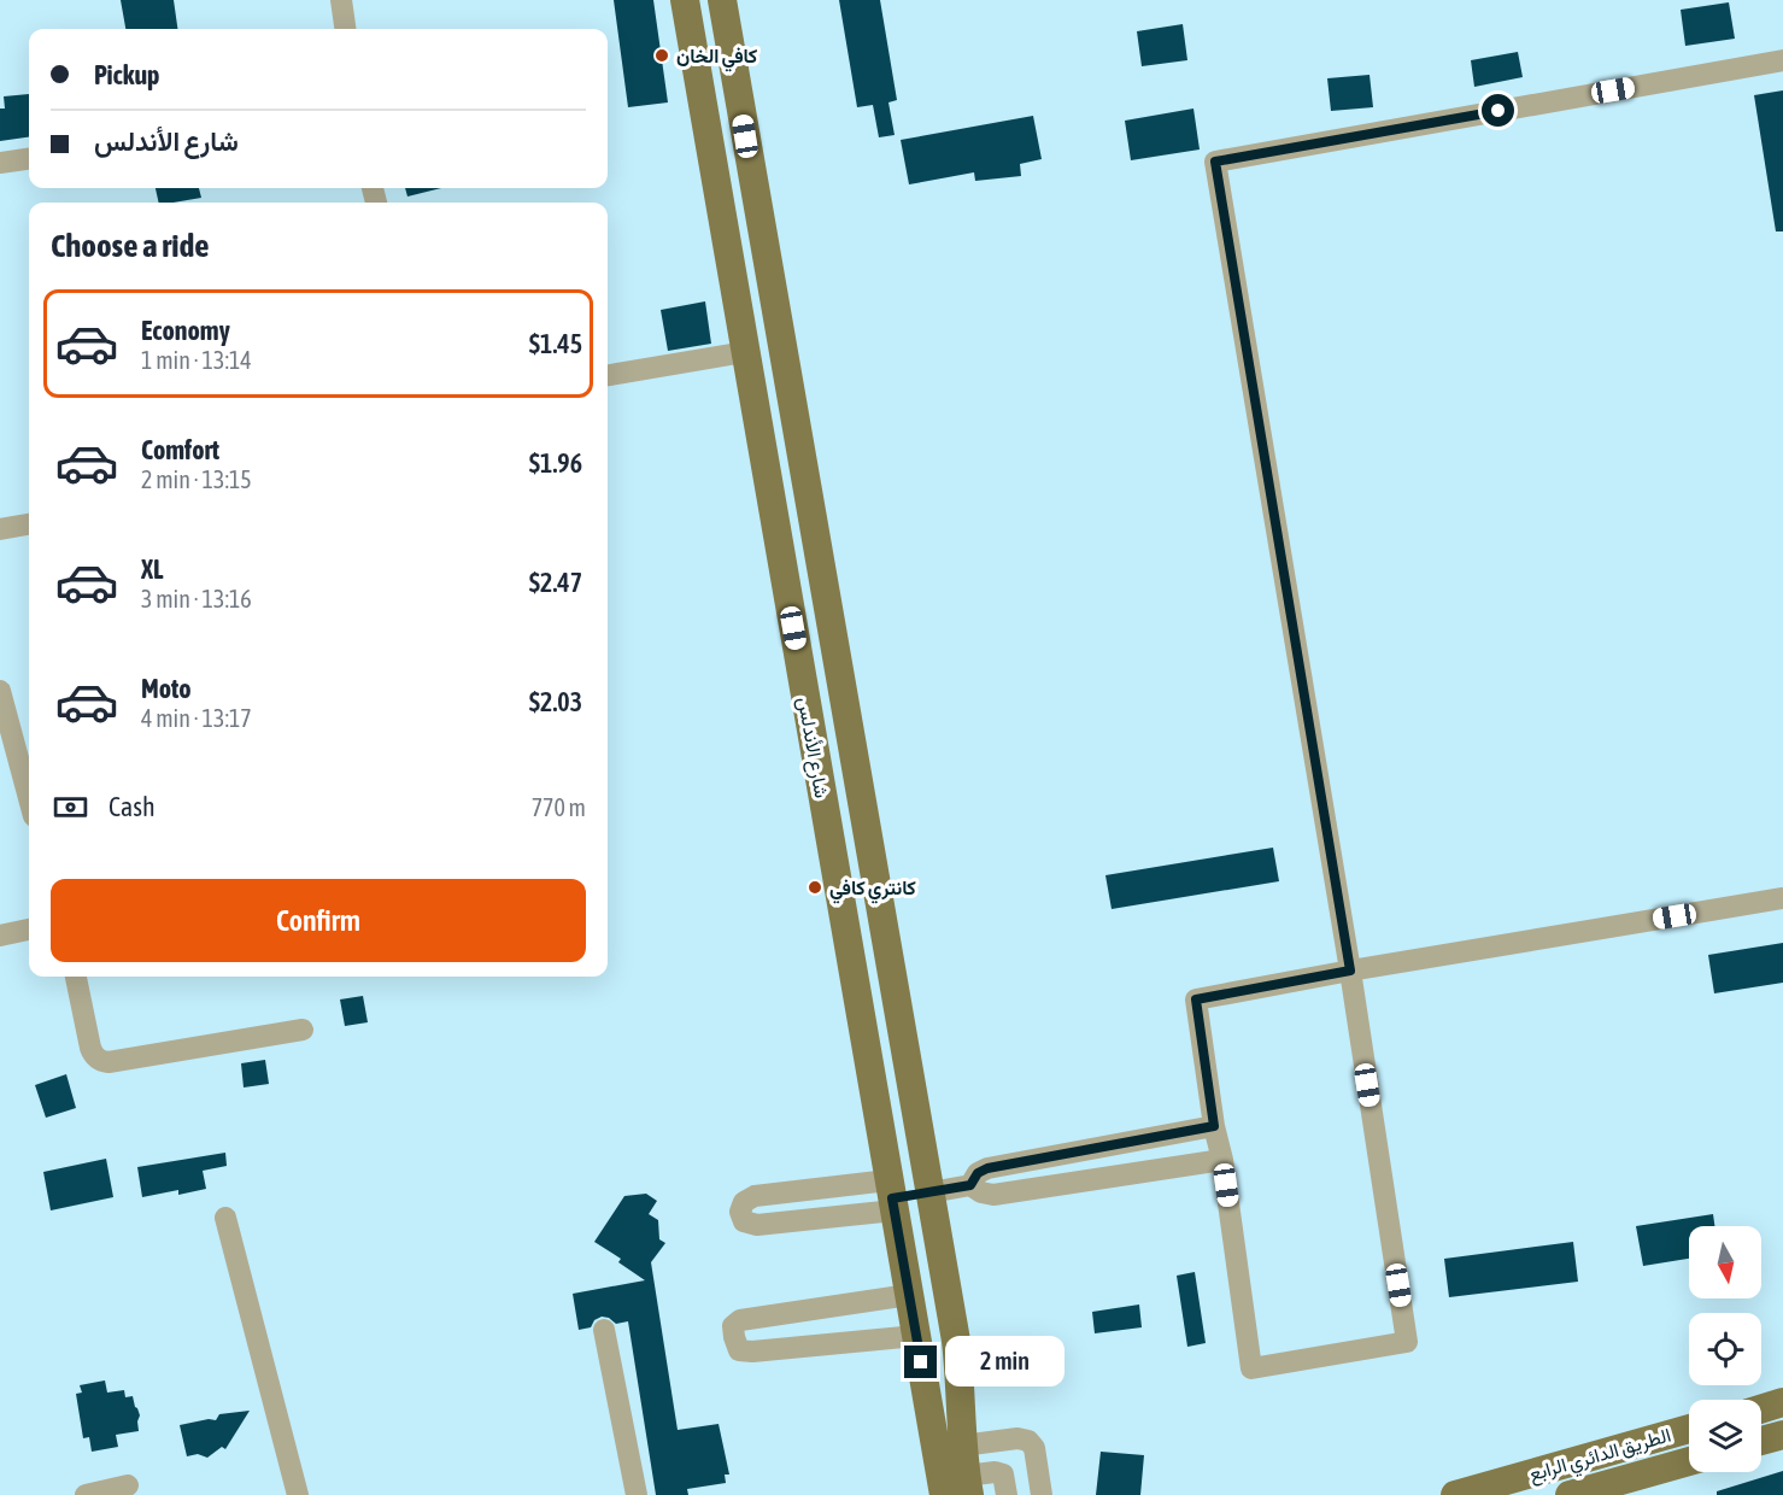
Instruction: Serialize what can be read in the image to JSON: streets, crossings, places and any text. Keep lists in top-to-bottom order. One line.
{"streets":{"main road":["شارع الأندلس","الطريق الدائري الرابع"]},"places":["كافي الخان","كانتري كافي"],"north":"bottom","page":{"banner":["Pickup","شارع الأندلس"],"heading":"Choose a ride","list":[{"name":"Economy","note":"1 min · 13:14","value":"$1.45"},{"name":"Comfort","note":"2 min · 13:15","value":"$1.96"},{"name":"XL","note":"3 min · 13:16","value":"$2.47"},{"name":"Moto","note":"4 min · 13:17","value":"$2.03"}],"pay":["Cash","770 m"],"buttons":"Confirm","bubble":"2 min"}}
